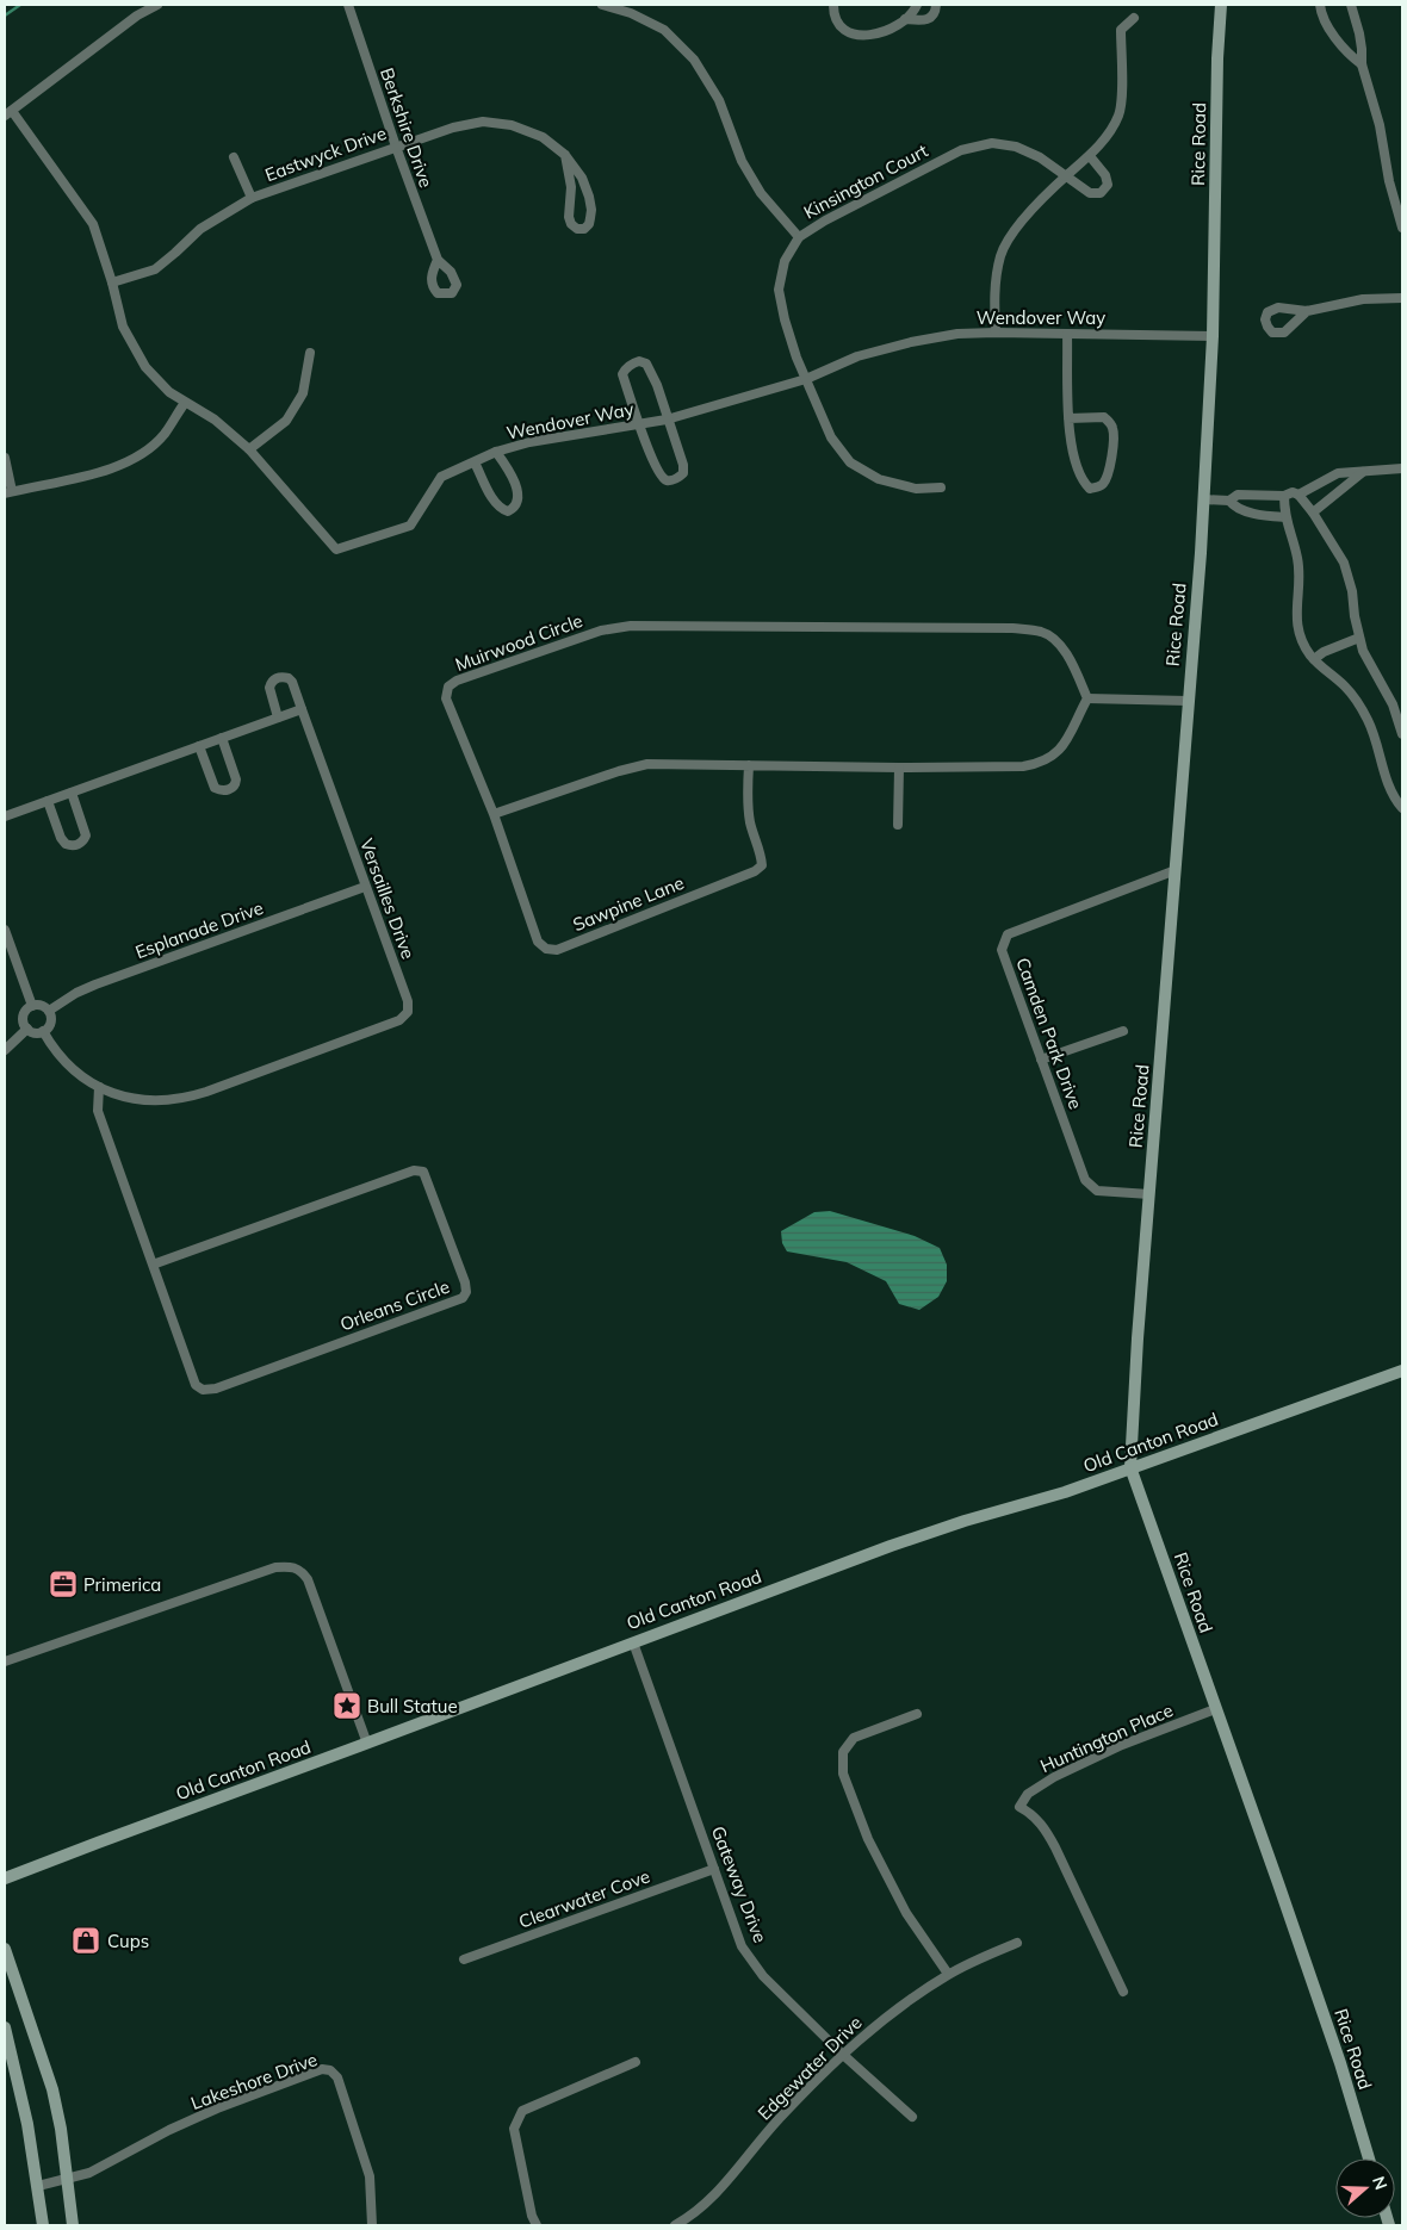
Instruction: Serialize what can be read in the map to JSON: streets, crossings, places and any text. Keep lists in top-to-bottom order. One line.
{"streets":{"street":["Berkshire Drive","Rice Road","Eastwyck Drive","Kinsington Court","Wendover Way","Muirwood Circle","Versailles Drive","Sawpine Lane","Esplanade Drive","Camden Park Drive","Orleans Circle","Old Canton Road","Huntington Place","Gateway Drive","Clearwater Cove","Edgewater Drive","Lakeshore Drive"]},"crossings":[["Berkshire Drive","Eastwyck Drive"],["Rice Road","Wendover Way"],["Rice Road","Camden Park Drive"],["Rice Road","Old Canton Road"],["Rice Road","Huntington Place"],["Eastwyck Drive","Wendover Way"],["Kinsington Court","Wendover Way"],["Muirwood Circle","Sawpine Lane"],["Versailles Drive","Esplanade Drive"],["Versailles Drive","Orleans Circle"],["Old Canton Road","Gateway Drive"],["Gateway Drive","Clearwater Cove"],["Gateway Drive","Edgewater Drive"]],"places":{"office":["Primerica"],"place":["Bull Statue"],"shop":["Cups"]},"north":"right"}
